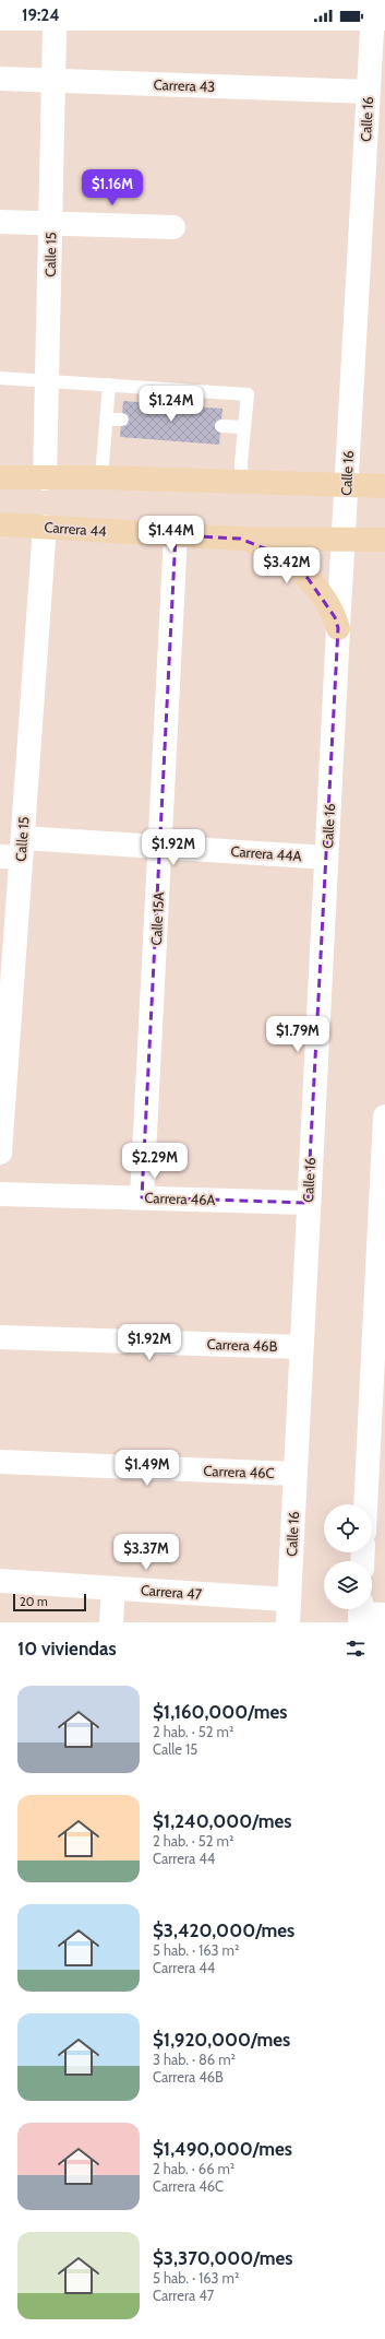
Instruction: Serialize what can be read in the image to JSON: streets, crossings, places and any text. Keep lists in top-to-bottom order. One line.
{"streets":{"main road":["Carrera 44"],"street":["Carrera 43","Calle 16","Calle 15","Carrera 44A","Calle 15A","Carrera 46A","Carrera 46B","Carrera 46C","Carrera 47"]},"crossings":[["Carrera 43","Calle 16"],["Carrera 43","Calle 15"],["Calle 16","Carrera 44"],["Calle 16","Carrera 44A"],["Calle 16","Carrera 46A"],["Calle 16","Carrera 46B"],["Calle 16","Carrera 46C"],["Calle 16","Carrera 47"],["Calle 15","Carrera 44"],["Calle 15","Carrera 44A"],["Carrera 44","Calle 15A"],["Carrera 44A","Calle 15A"],["Calle 15A","Carrera 46A"]],"scale_bar":"20 m","page":{"status":"19:24","price":["$1.16M","$1.24M","$1.44M","$3.42M","$1.92M","$1.79M","$2.29M","$1.92M","$1.49M","$3.37M"],"scale":"20 m","heading":"10 viviendas","list":[{"name":"$1,160,000/mes","note":"2 hab. · 52 m² · Calle 15"},{"name":"$1,240,000/mes","note":"2 hab. · 52 m² · Carrera 44"},{"name":"$3,420,000/mes","note":"5 hab. · 163 m² · Carrera 44"},{"name":"$1,920,000/mes","note":"3 hab. · 86 m² · Carrera 46B"},{"name":"$1,490,000/mes","note":"2 hab. · 66 m² · Carrera 46C"},{"name":"$3,370,000/mes","note":"5 hab. · 163 m² · Carrera 47"}]}}
